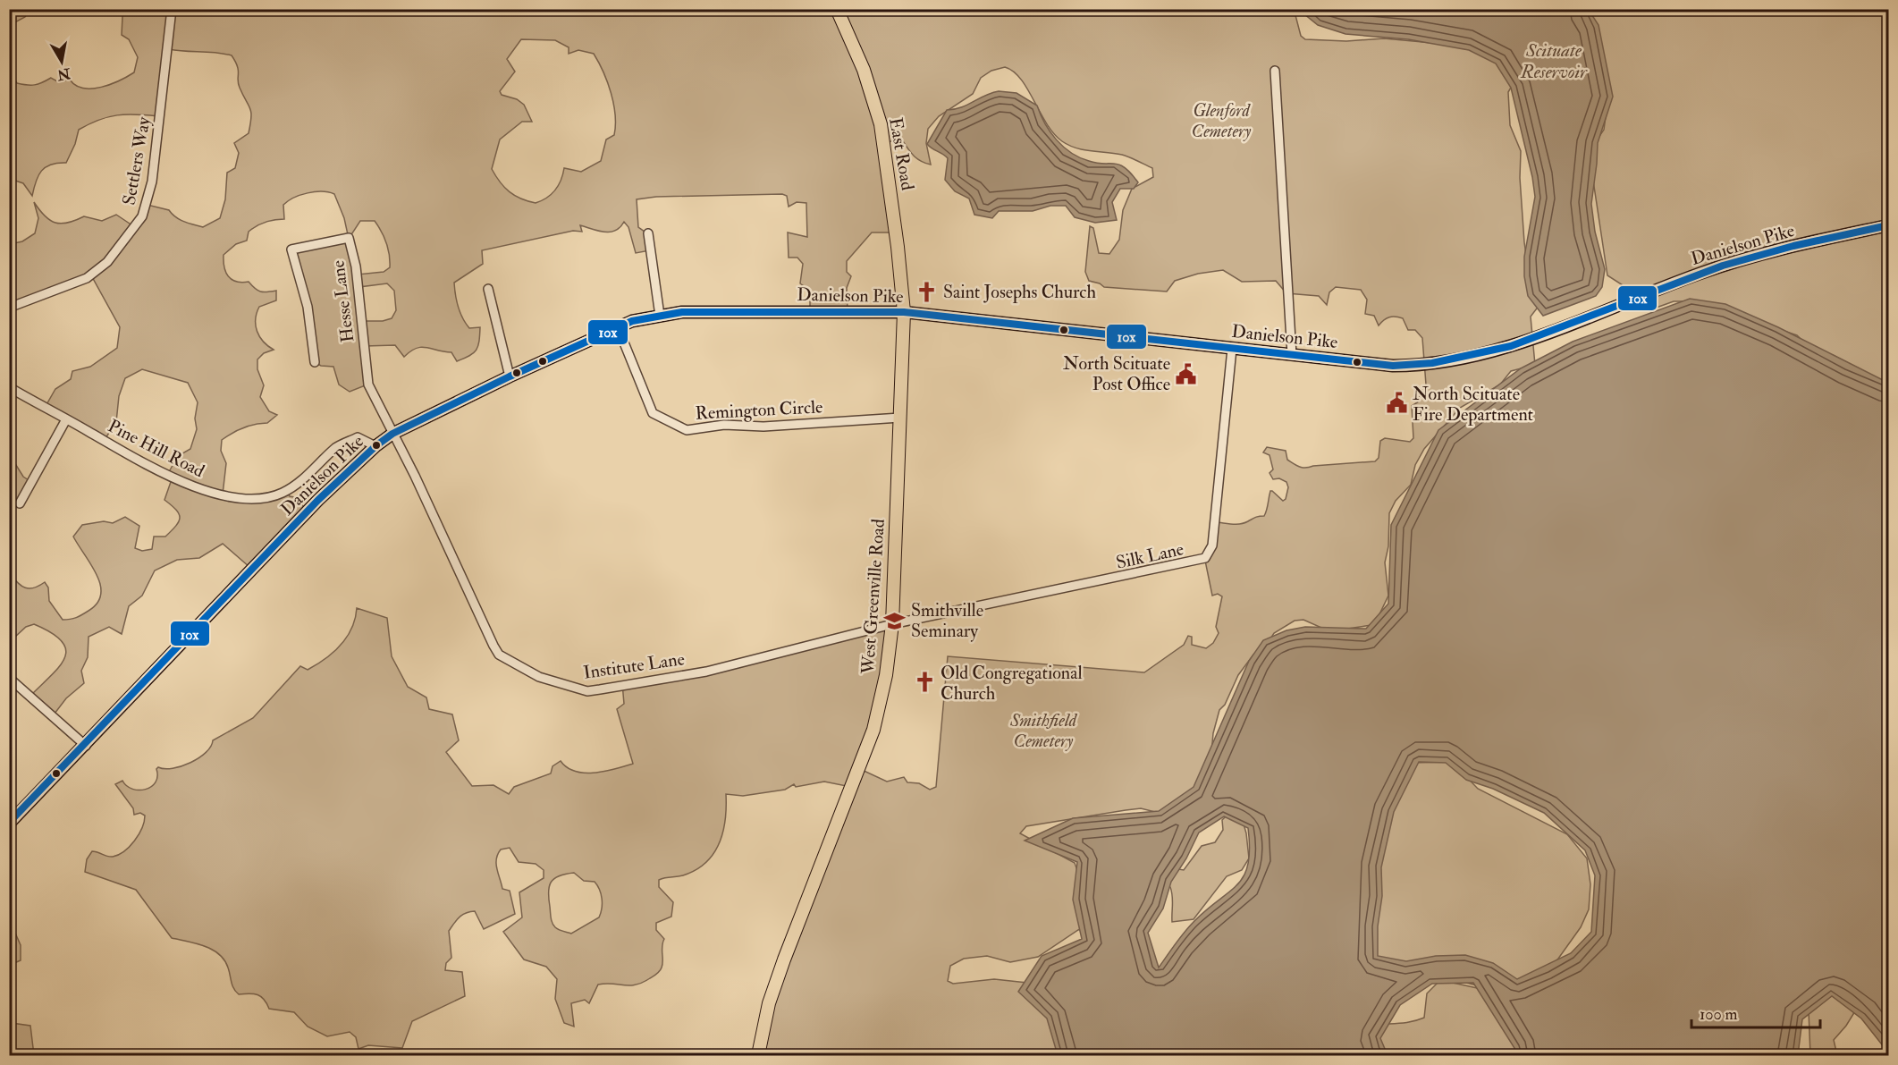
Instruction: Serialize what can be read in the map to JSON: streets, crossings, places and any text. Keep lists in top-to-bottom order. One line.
{"streets":{"main road":["East Road","Danielson Pike","West Greenville Road"],"street":["Settlers Way","Hesse Lane","Remington Circle","Pine Hill Road","Silk Lane","Institute Lane"]},"crossings":[["East Road","Danielson Pike"],["East Road","West Greenville Road"],["Danielson Pike","Hesse Lane"],["Danielson Pike","Remington Circle"],["Danielson Pike","Pine Hill Road"],["Danielson Pike","Silk Lane"],["Danielson Pike","West Greenville Road"],["Danielson Pike","Institute Lane"],["Hesse Lane","Institute Lane"],["Remington Circle","West Greenville Road"],["Silk Lane","West Greenville Road"],["Silk Lane","Institute Lane"],["West Greenville Road","Institute Lane"]],"water":["Scituate Reservoir"],"parks":["Glenford Cemetery","Smithfield Cemetery"],"places":{"church":["Saint Josephs Church","Old Congregational Church"],"public building":["North Scituate Post Office","North Scituate Fire Department"],"school or university":["Smithville Seminary"]},"lines":["transit line 10x"],"scale_bar":"100 m","north":"bottom"}
